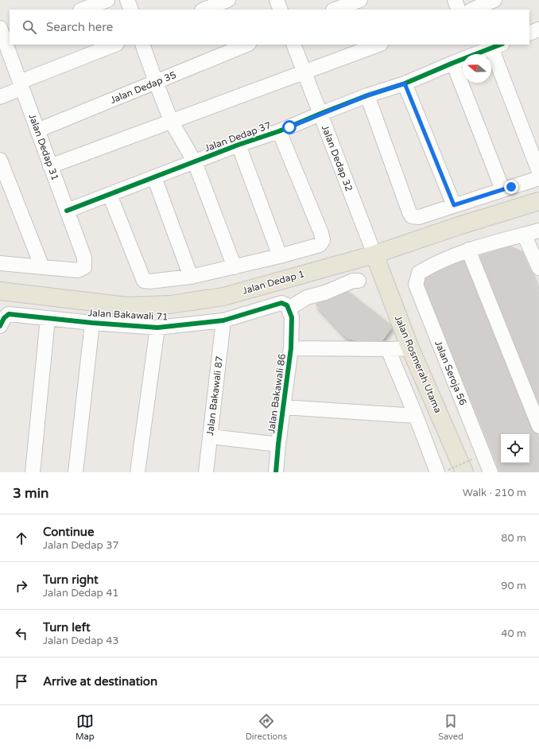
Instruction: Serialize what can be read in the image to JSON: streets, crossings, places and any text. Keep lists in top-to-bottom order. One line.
{"streets":{"main road":["Jalan Dedap 1","Jalan Rosmerah Utama"],"street":["Jalan Dedap 35","Jalan Dedap 37","Jalan Dedap 31","Jalan Dedap 32","Jalan Bakawali 71","Jalan Seroja 56","Jalan Bakawali 86","Jalan Bakawali 87"]},"crossings":[["Jalan Dedap 35","Jalan Dedap 31"],["Jalan Dedap 37","Jalan Dedap 31"],["Jalan Dedap 37","Jalan Dedap 32"],["Jalan Dedap 32","Jalan Dedap 1"],["Jalan Dedap 32","Jalan Rosmerah Utama"],["Jalan Dedap 1","Jalan Rosmerah Utama"],["Jalan Bakawali 71","Jalan Bakawali 86"],["Jalan Bakawali 71","Jalan Bakawali 87"]],"north":"left","page":{"search":"Search here","heading":["3 min","Walk · 210 m"],"list":[["Continue","Jalan Dedap 37","80 m"],["Turn right","Jalan Dedap 41","90 m"],["Turn left","Jalan Dedap 43","40 m"],"Arrive at destination"],"nav":["Map","Directions","Saved"]}}
